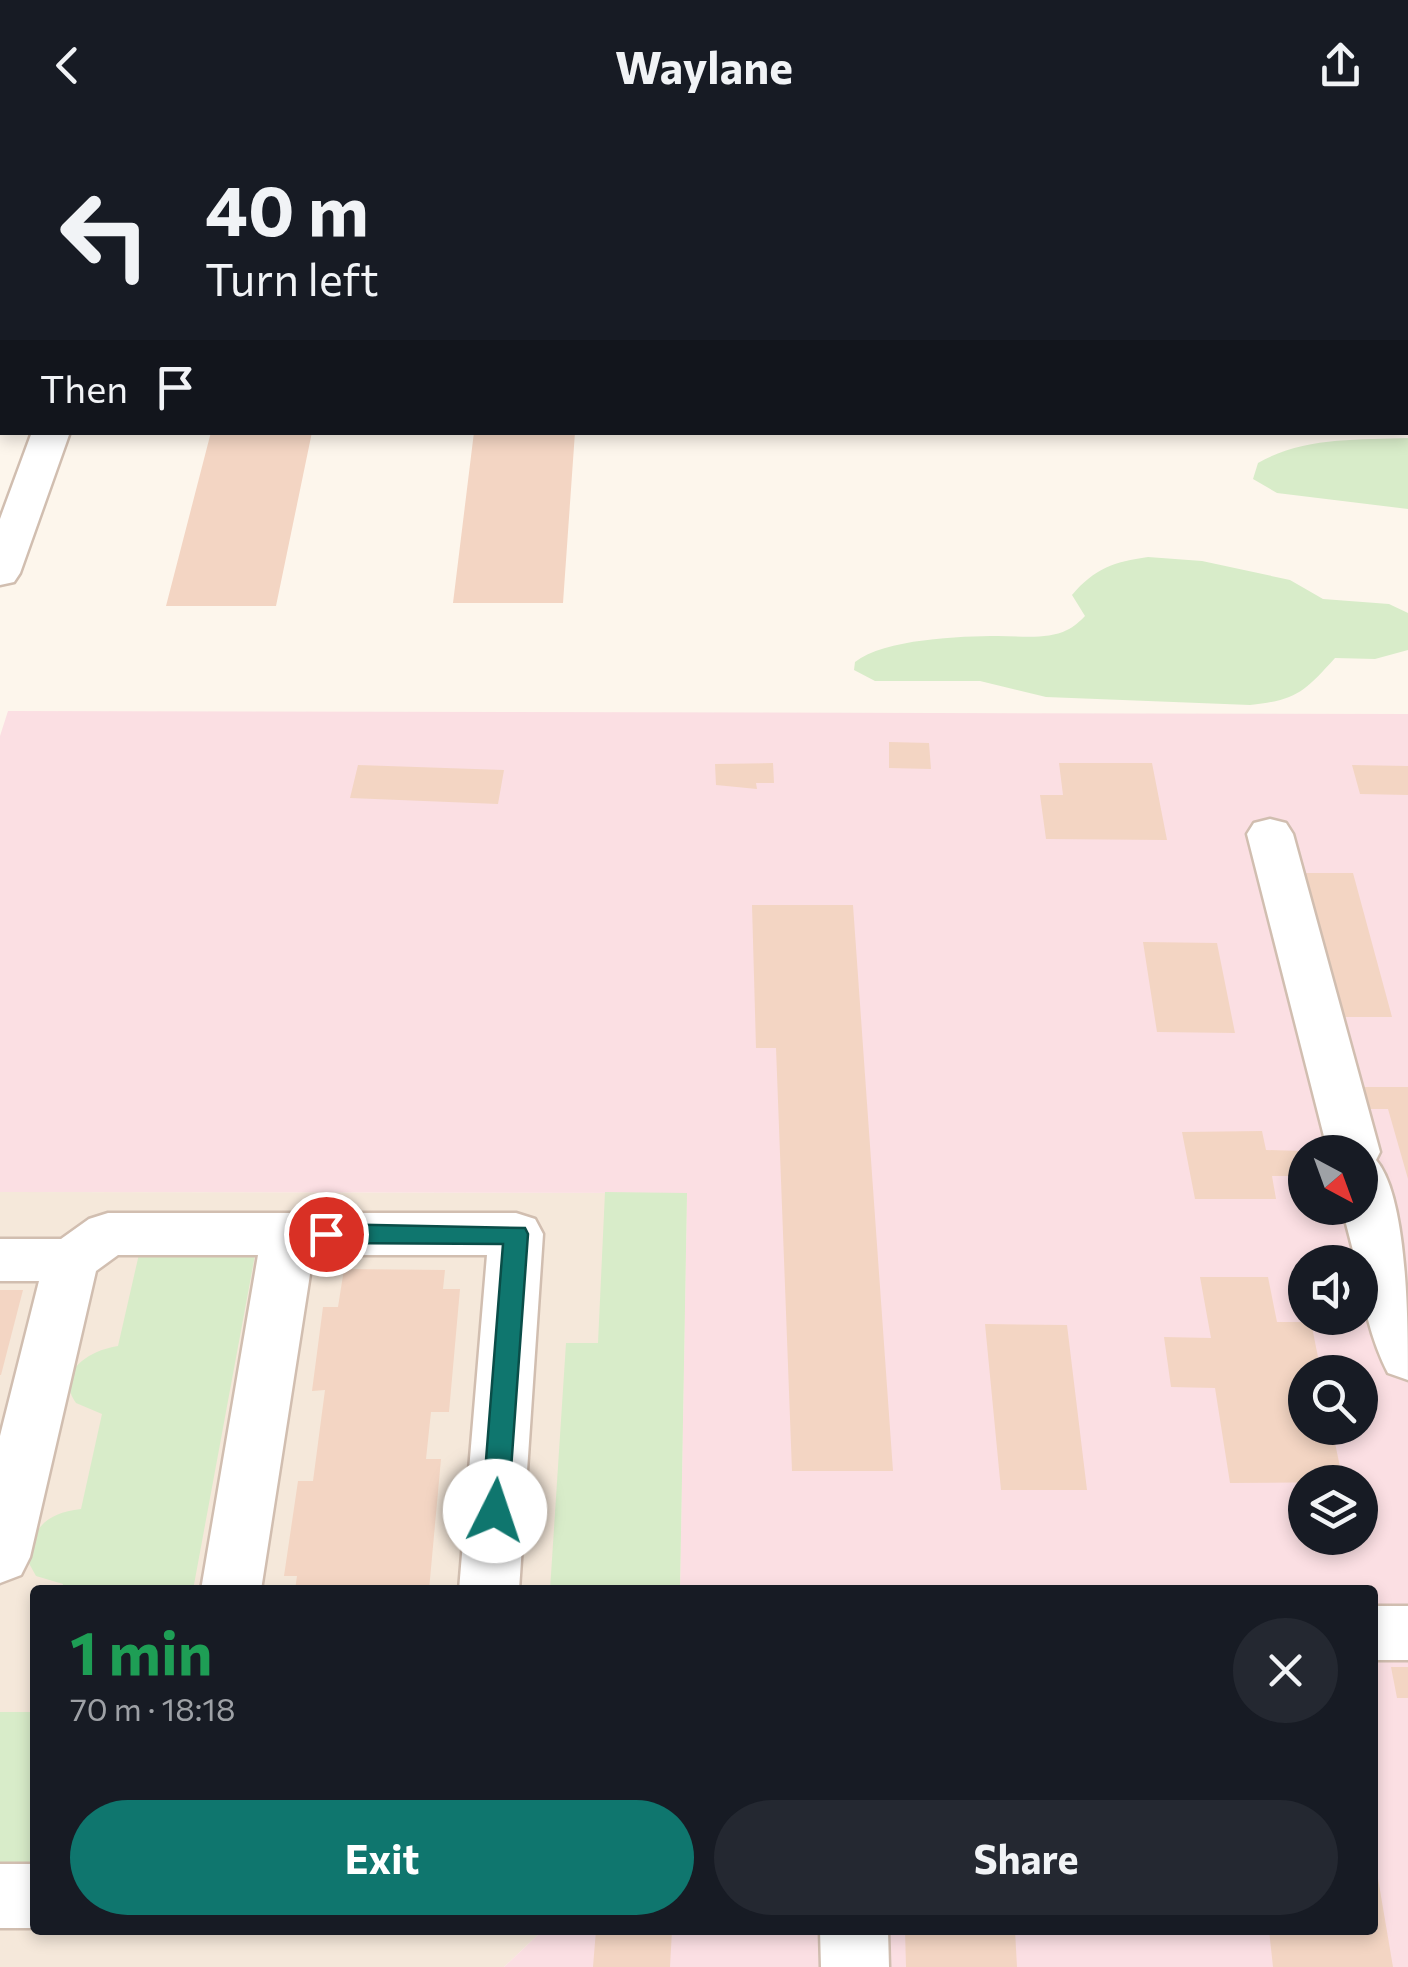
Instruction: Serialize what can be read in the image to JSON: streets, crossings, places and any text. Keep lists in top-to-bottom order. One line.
{"north":"bottom right","page":{"header":"Waylane","turn":["40 m","Turn left"],"then":"Then","heading":["1 min","70 m · 18:18"],"buttons":["Exit","Share"]}}
